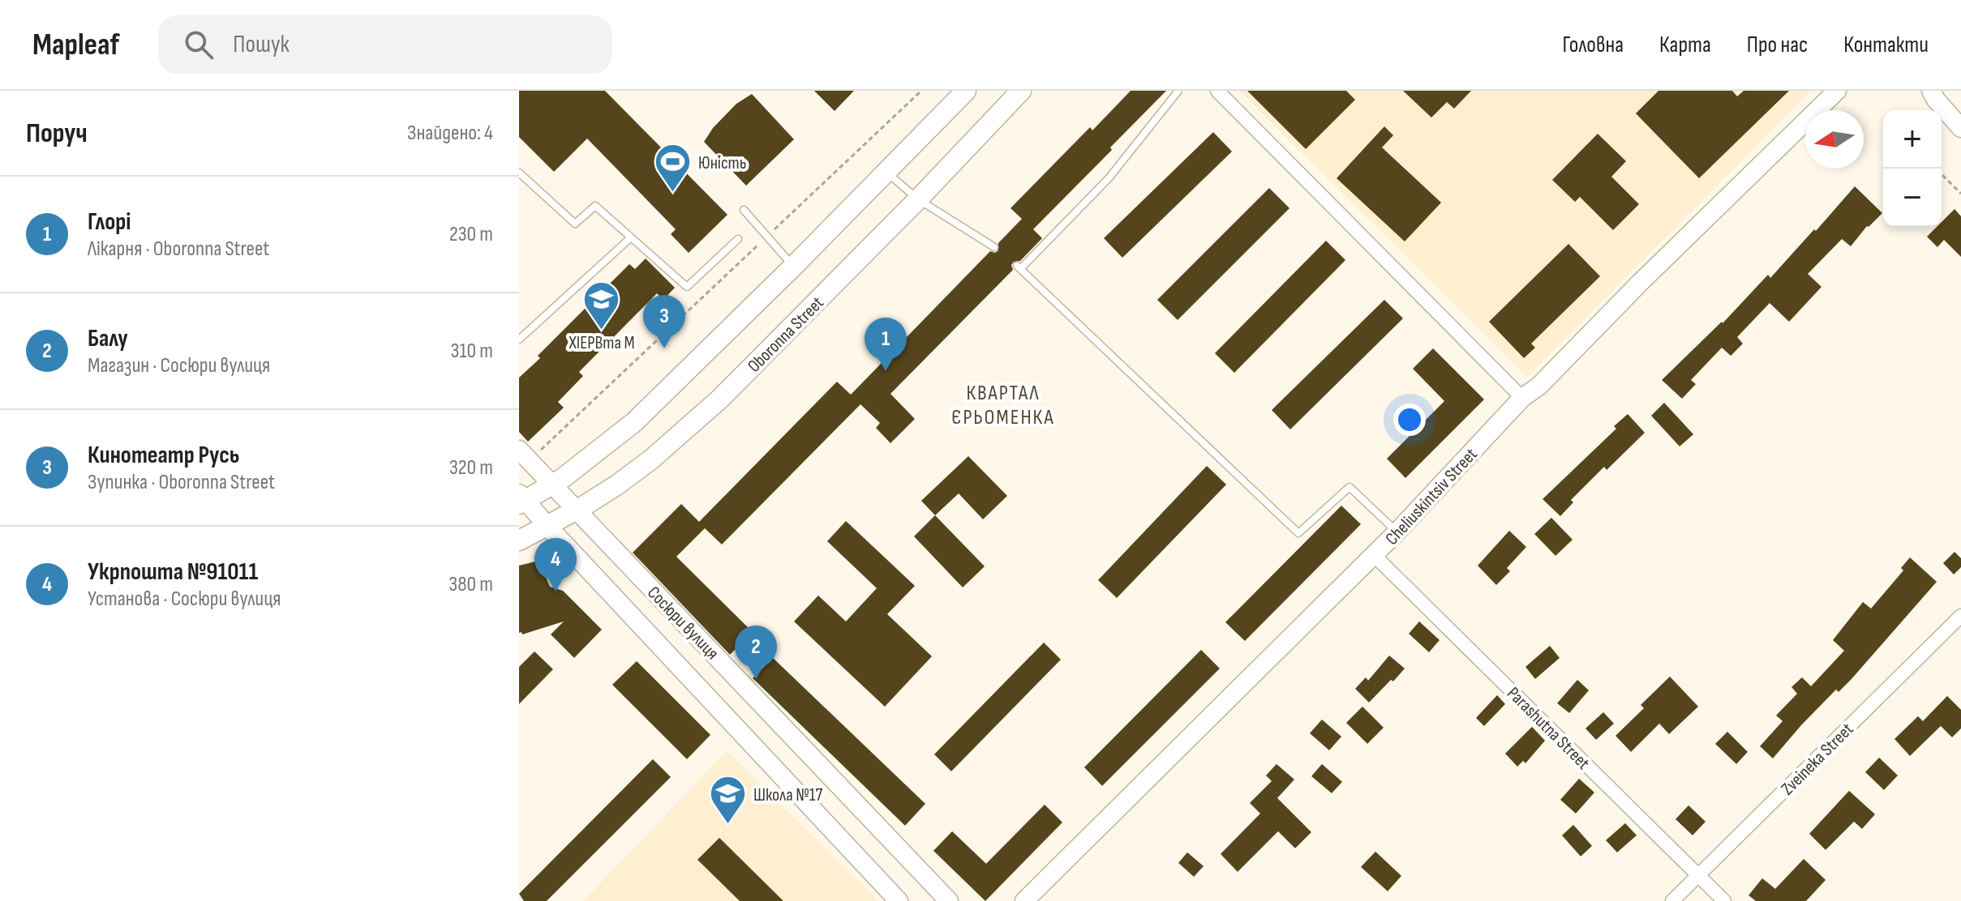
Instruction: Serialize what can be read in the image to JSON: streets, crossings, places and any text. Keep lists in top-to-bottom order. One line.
{"streets":{"main road":["Oboronna Street"],"street":["Cheliuskintsiv Street","Сосюри вулиця","Parashutna Street","Zveineka Street"]},"crossings":[["Oboronna Street","Сосюри вулиця"],["Cheliuskintsiv Street","Parashutna Street"],["Parashutna Street","Zveineka Street"]],"districts":["КВАРТАЛ ЄРЬОМЕНКА"],"places":{"sports":["Юність"],"school or university":["ХІЕРВта М","Школа №17"]},"north":"left","page":{"header":"Mapleaf","search":"Пошук","nav":["Головна","Карта","Про нас","Контакти"],"heading":["Поруч","Знайдено: 4"],"map_buttons":["+","−"],"list":[{"mark":"1","name":"Глорі","note":"Лікарня · Oboronna Street","value":"230 m"},{"mark":"2","name":"Балу","note":"Магазин · Сосюри вулиця","value":"310 m"},{"mark":"3","name":"Кинотеатр Русь","note":"Зупинка · Oboronna Street","value":"320 m"},{"mark":"4","name":"Укрпошта №91011","note":"Установа · Сосюри вулиця","value":"380 m"}],"pins":["3","1","4","2"]}}
